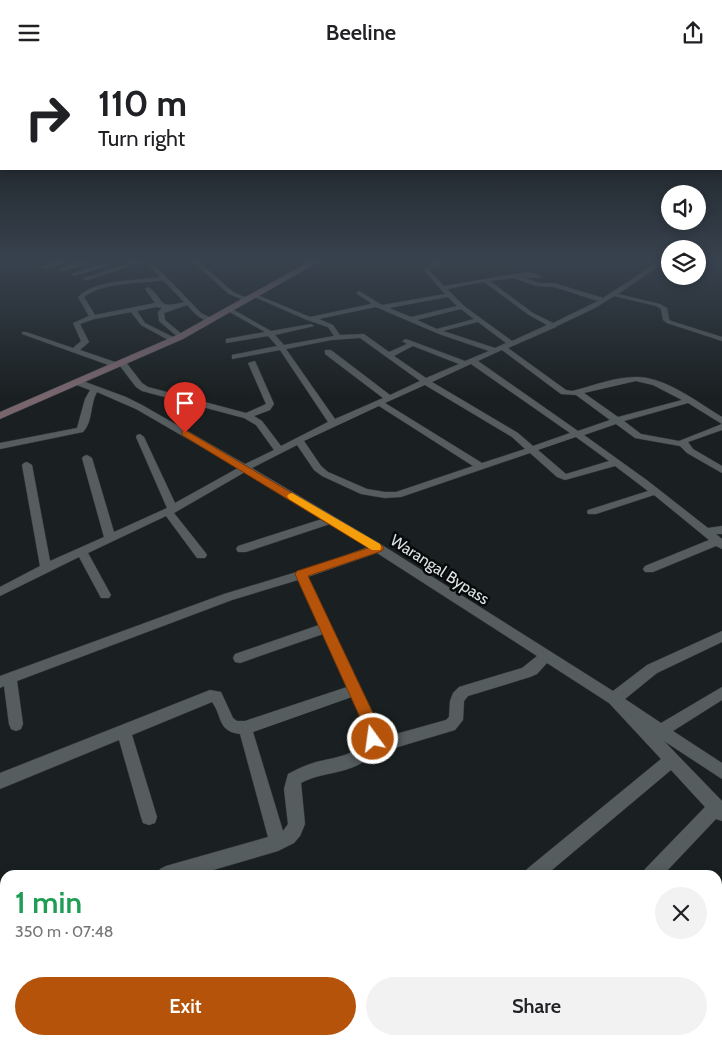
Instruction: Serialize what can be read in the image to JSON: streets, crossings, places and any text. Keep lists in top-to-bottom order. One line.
{"streets":{"street":["Warangal Bypass"]},"page":{"header":"Beeline","turn":["110 m","Turn right"],"heading":["1 min","350 m · 07:48"],"buttons":["Exit","Share"]}}
